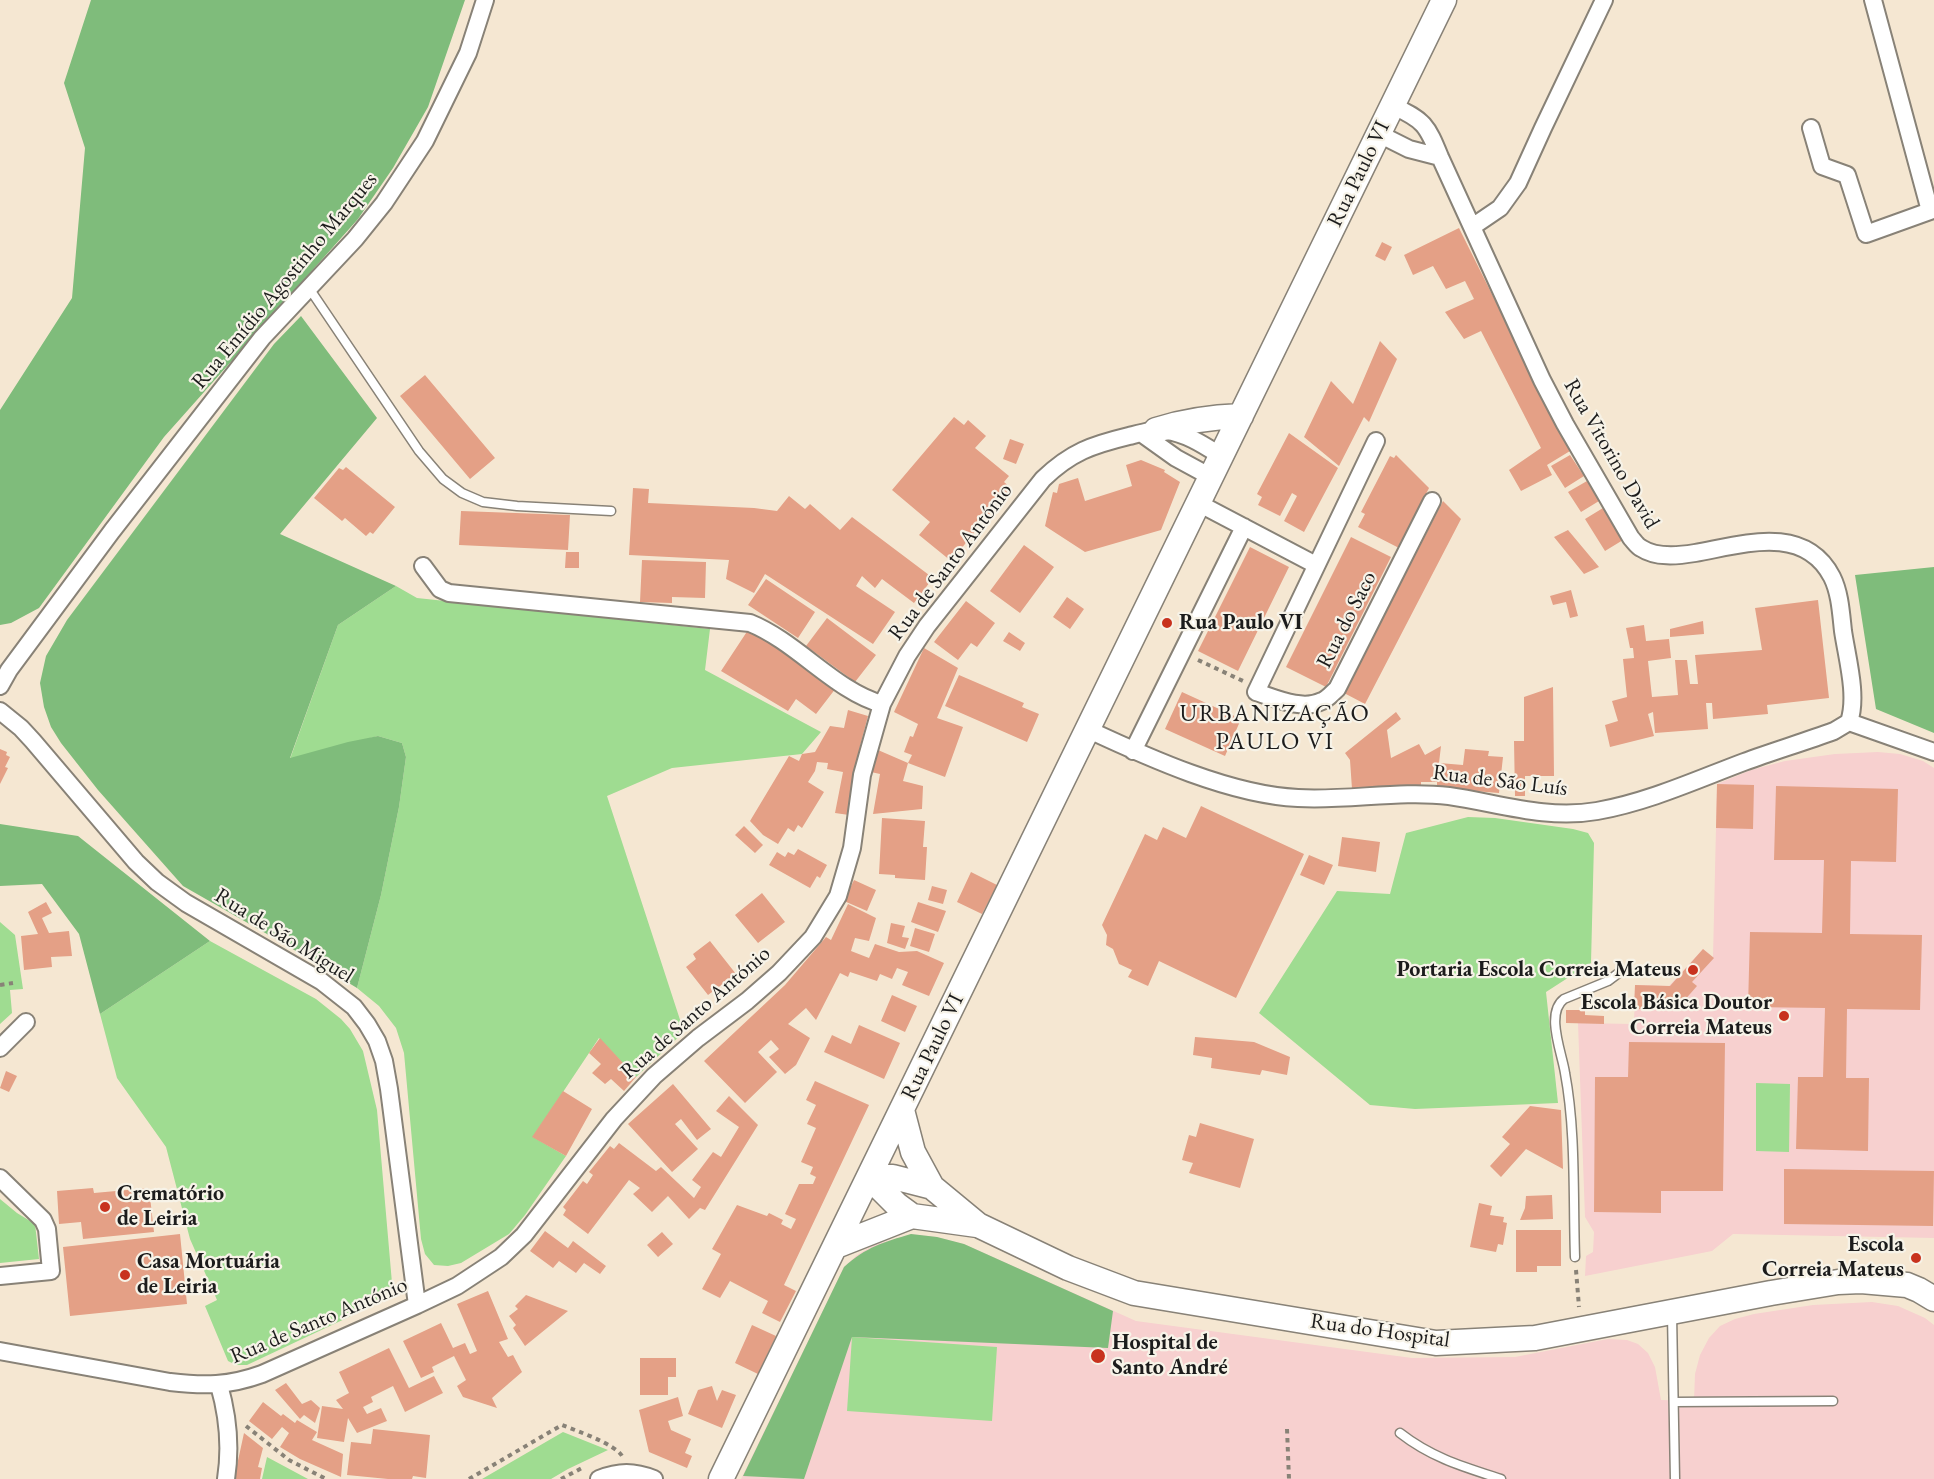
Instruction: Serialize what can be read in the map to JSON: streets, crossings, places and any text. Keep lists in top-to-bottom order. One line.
{"streets":{"main road":["Rua Paulo VI","Rua do Hospital"],"street":["Rua Emídio Agostinho Marques","Rua Vitorino David","Rua de Santo António","Rua do Saco","Rua de São Luís","Rua de São Miguel"]},"crossings":[["Rua Paulo VI","Rua Vitorino David"],["Rua Paulo VI","Rua de Santo António"],["Rua Paulo VI","Rua de São Luís"],["Rua Paulo VI","Rua do Hospital"],["Rua Vitorino David","Rua de São Luís"],["Rua de Santo António","Rua de São Miguel"]],"districts":["URBANIZAÇÃO PAULO VI"],"places":["Rua Paulo VI","Portaria Escola Correia Mateus","Escola Básica Doutor Correia Mateus","Crematório de Leiria","Escola Correia Mateus","Casa Mortuária de Leiria","Hospital de Santo André"]}
